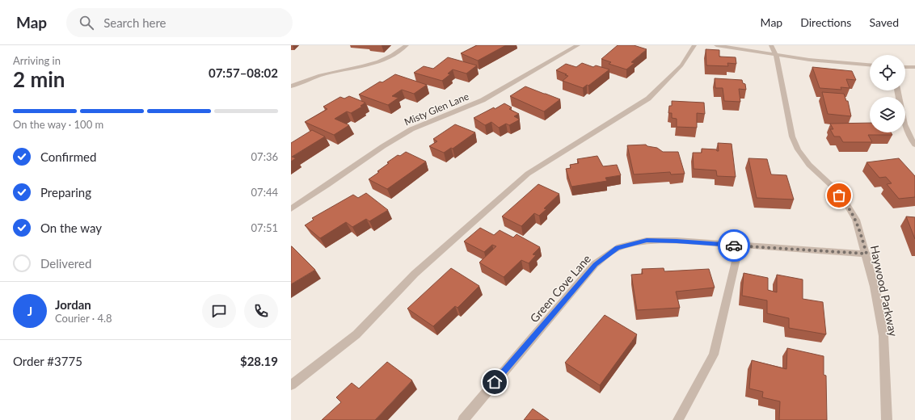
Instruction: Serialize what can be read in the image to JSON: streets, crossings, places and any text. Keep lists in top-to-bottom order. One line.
{"streets":{"street":["Misty Glen Lane","Green Cove Lane","Haywood Parkway"]},"crossings":[["Green Cove Lane","Haywood Parkway"]],"page":{"header":"Map","search":"Search here","nav":["Map","Directions","Saved"],"heading":["2 min","Arriving in","07:57–08:02"],"panel":["Jordan","Courier · 4.8","Order #3775","$28.19"],"bar":"On the way · 100 m","list":[["Confirmed","07:36"],["Preparing","07:44"],["On the way","07:51"],"Delivered"],"round":"J"}}
